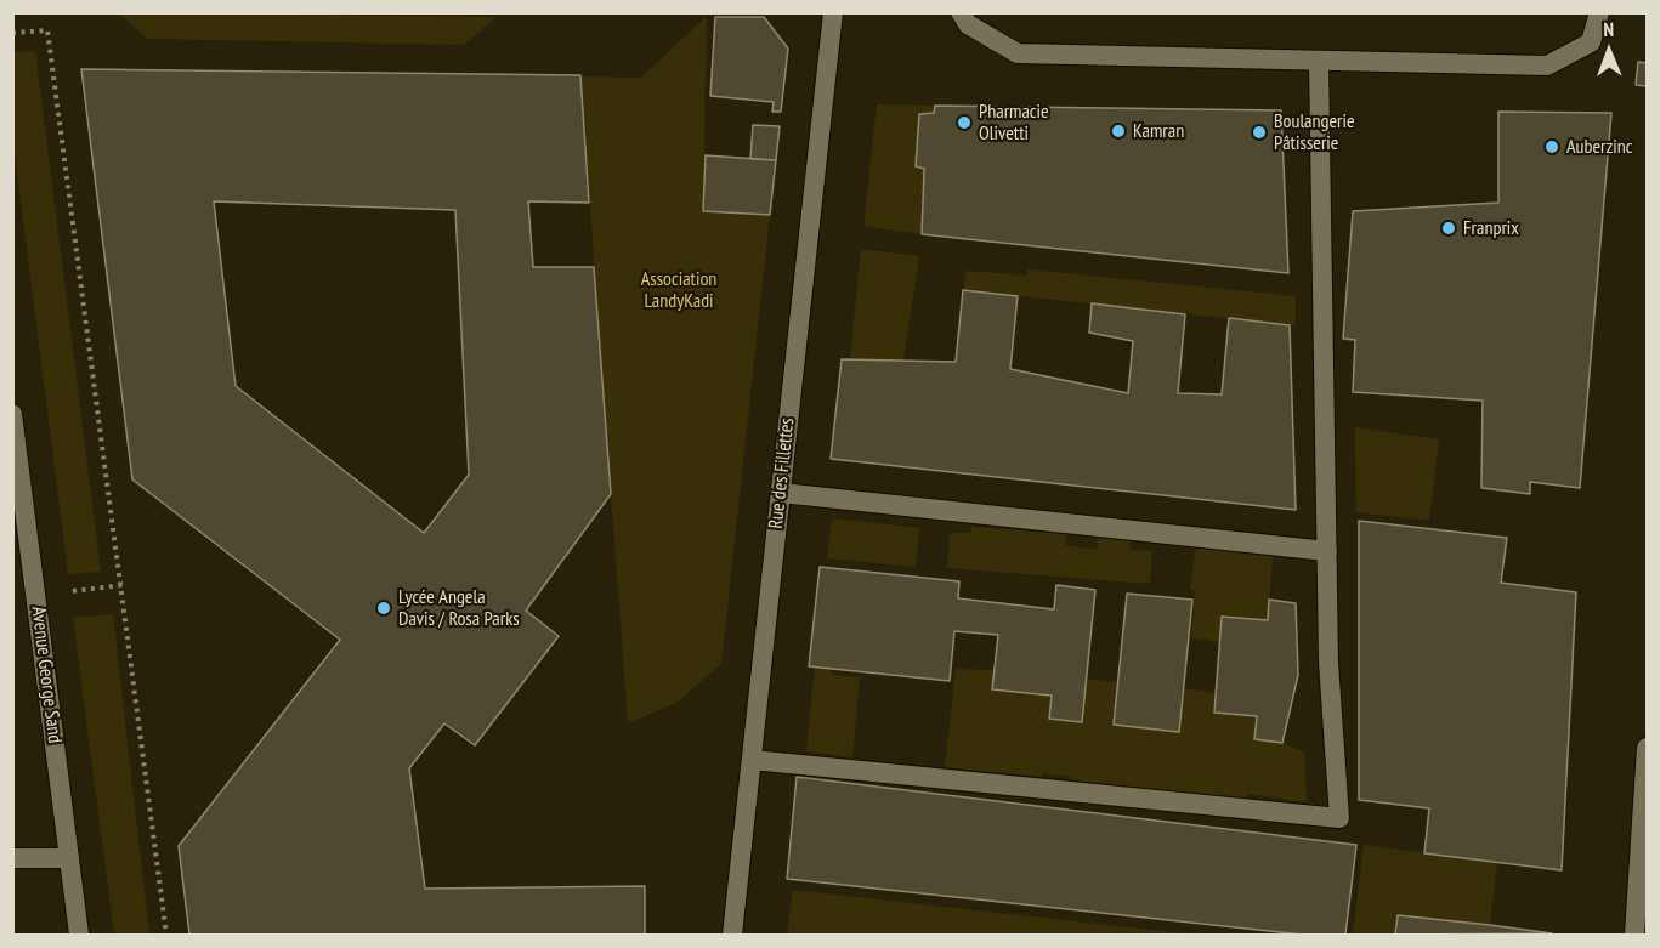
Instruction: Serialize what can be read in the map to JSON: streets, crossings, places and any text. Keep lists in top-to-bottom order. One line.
{"streets":{"street":["Rue des Fillettes","Avenue George Sand"]},"parks":["Association LandyKadi"],"places":["Pharmacie Olivetti","Kamran","Boulangerie Pâtisserie","Auberzinc","Franprix","Lycée Angela Davis / Rosa Parks"],"north":"top"}
